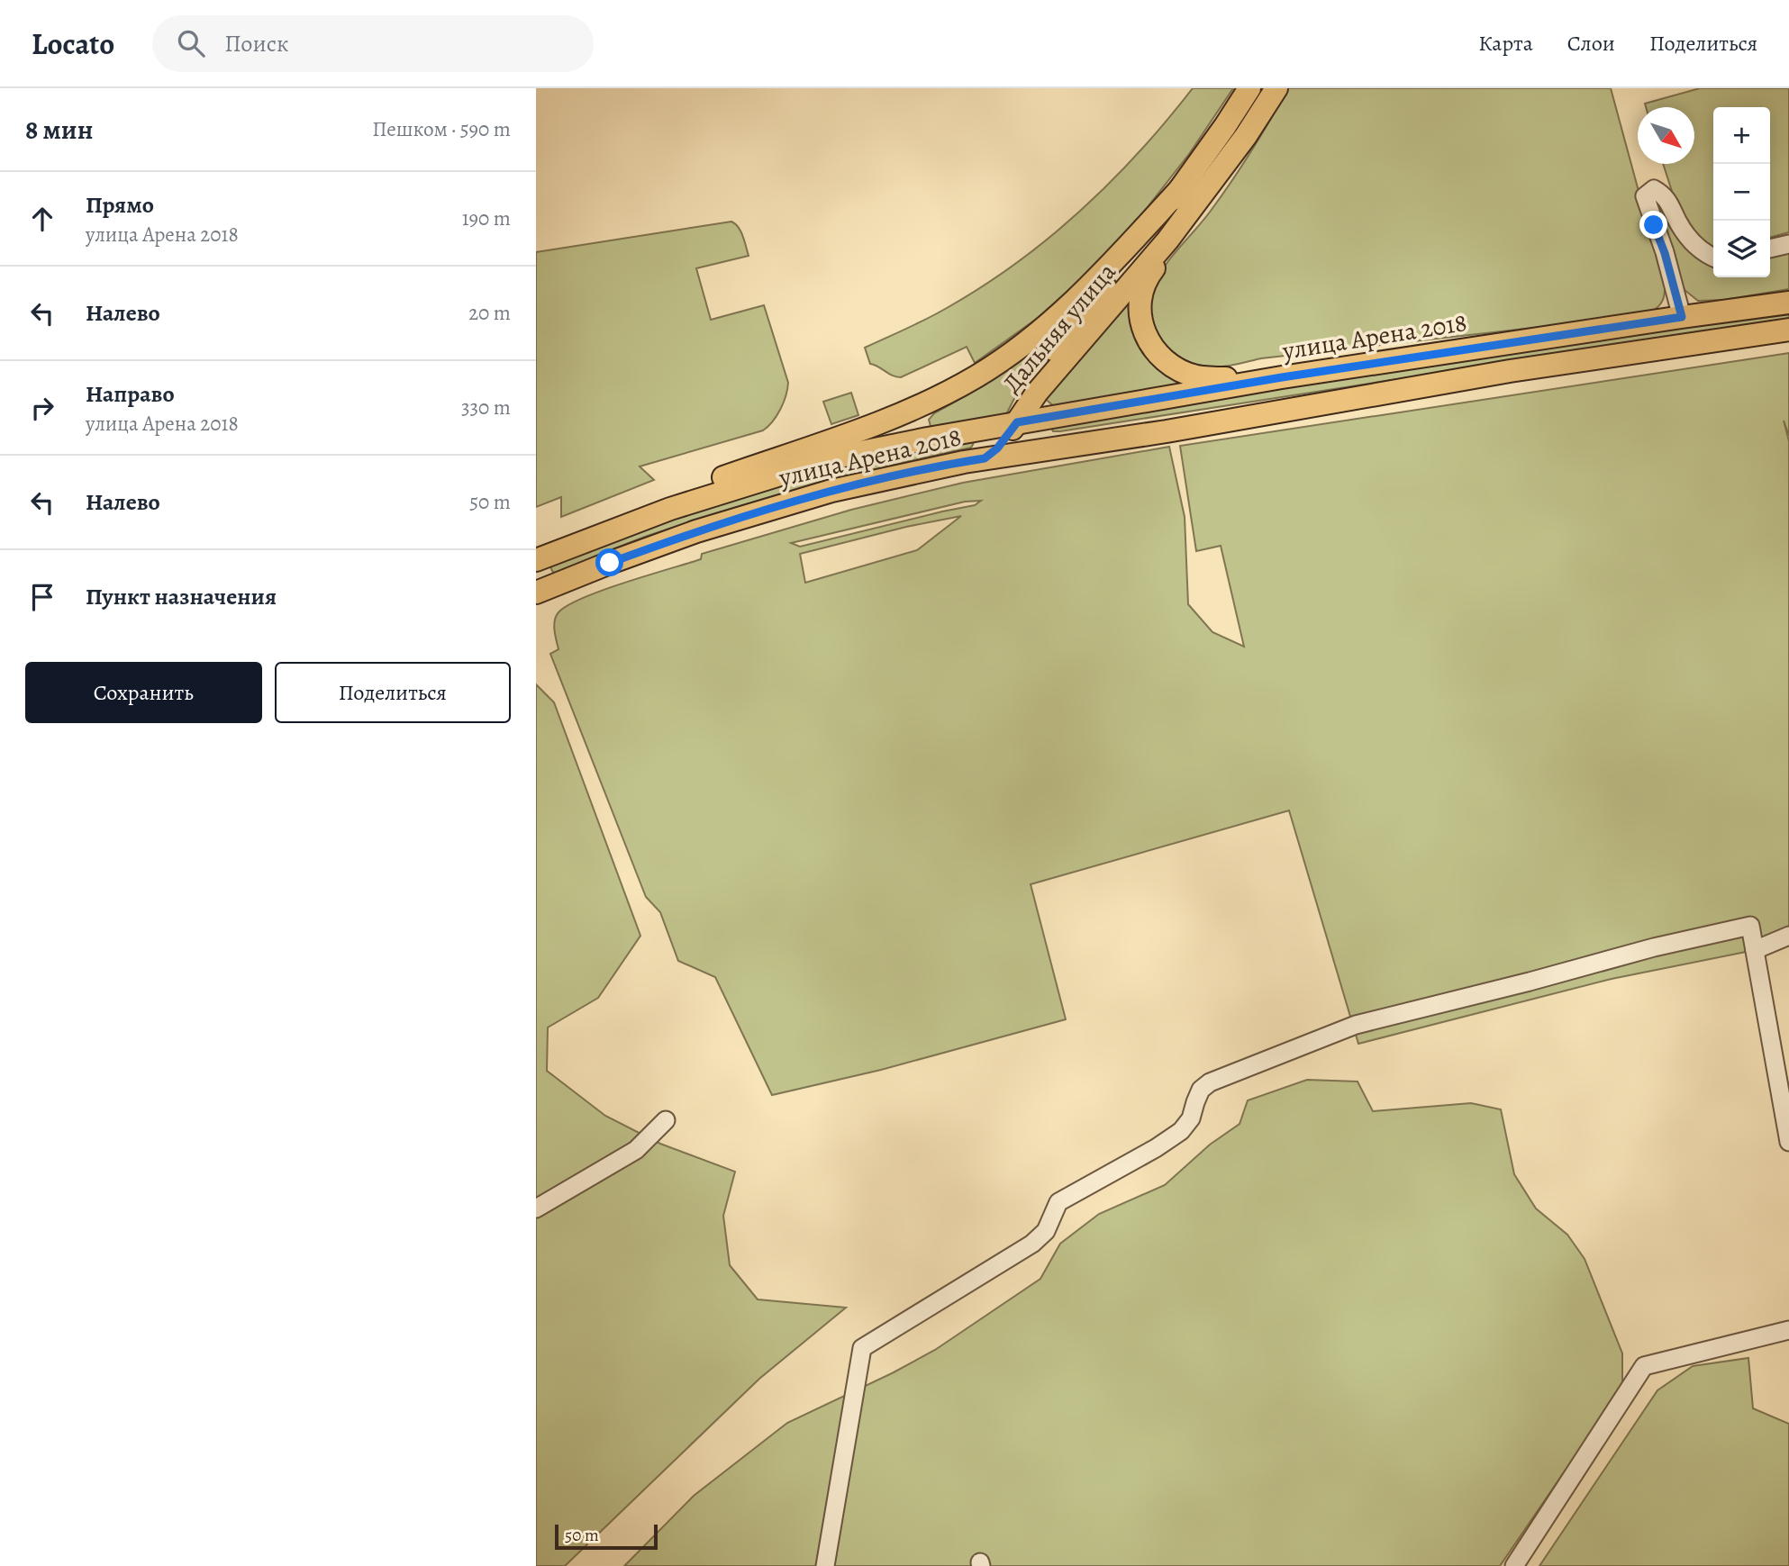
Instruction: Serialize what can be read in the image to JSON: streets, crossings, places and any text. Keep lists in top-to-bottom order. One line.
{"streets":{"main road":["Дальняя улица","улица Арена 2018"]},"crossings":[["Дальняя улица","улица Арена 2018"]],"scale_bar":"50 m","north":"bottom right","page":{"header":"Locato","search":"Поиск","nav":["Карта","Слои","Поделиться"],"heading":["8 мин","Пешком · 590 m"],"map_buttons":["+","−"],"list":[["Прямо","улица Арена 2018","190 m"],["Налево","20 m"],["Направо","улица Арена 2018","330 m"],["Налево","50 m"],"Пункт назначения"],"buttons":["Сохранить","Поделиться"],"scale":"50 m"}}
